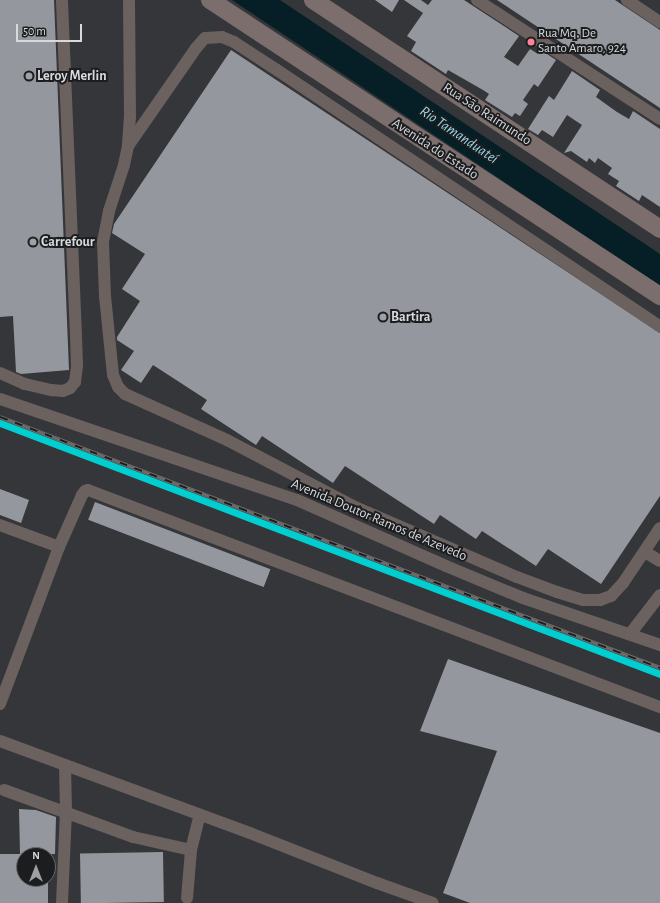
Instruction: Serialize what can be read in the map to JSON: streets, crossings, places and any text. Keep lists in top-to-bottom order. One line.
{"streets":{"highway":["Rua São Raimundo","Avenida do Estado"],"street":["Avenida Doutor Ramos de Azevedo"]},"water":["Rio Tamanduateí"],"places":["Rua Mq. De Santo Amaro, 924","Leroy Merlin","Carrefour","Bartira"],"scale_bar":"50 m","north":"top"}
